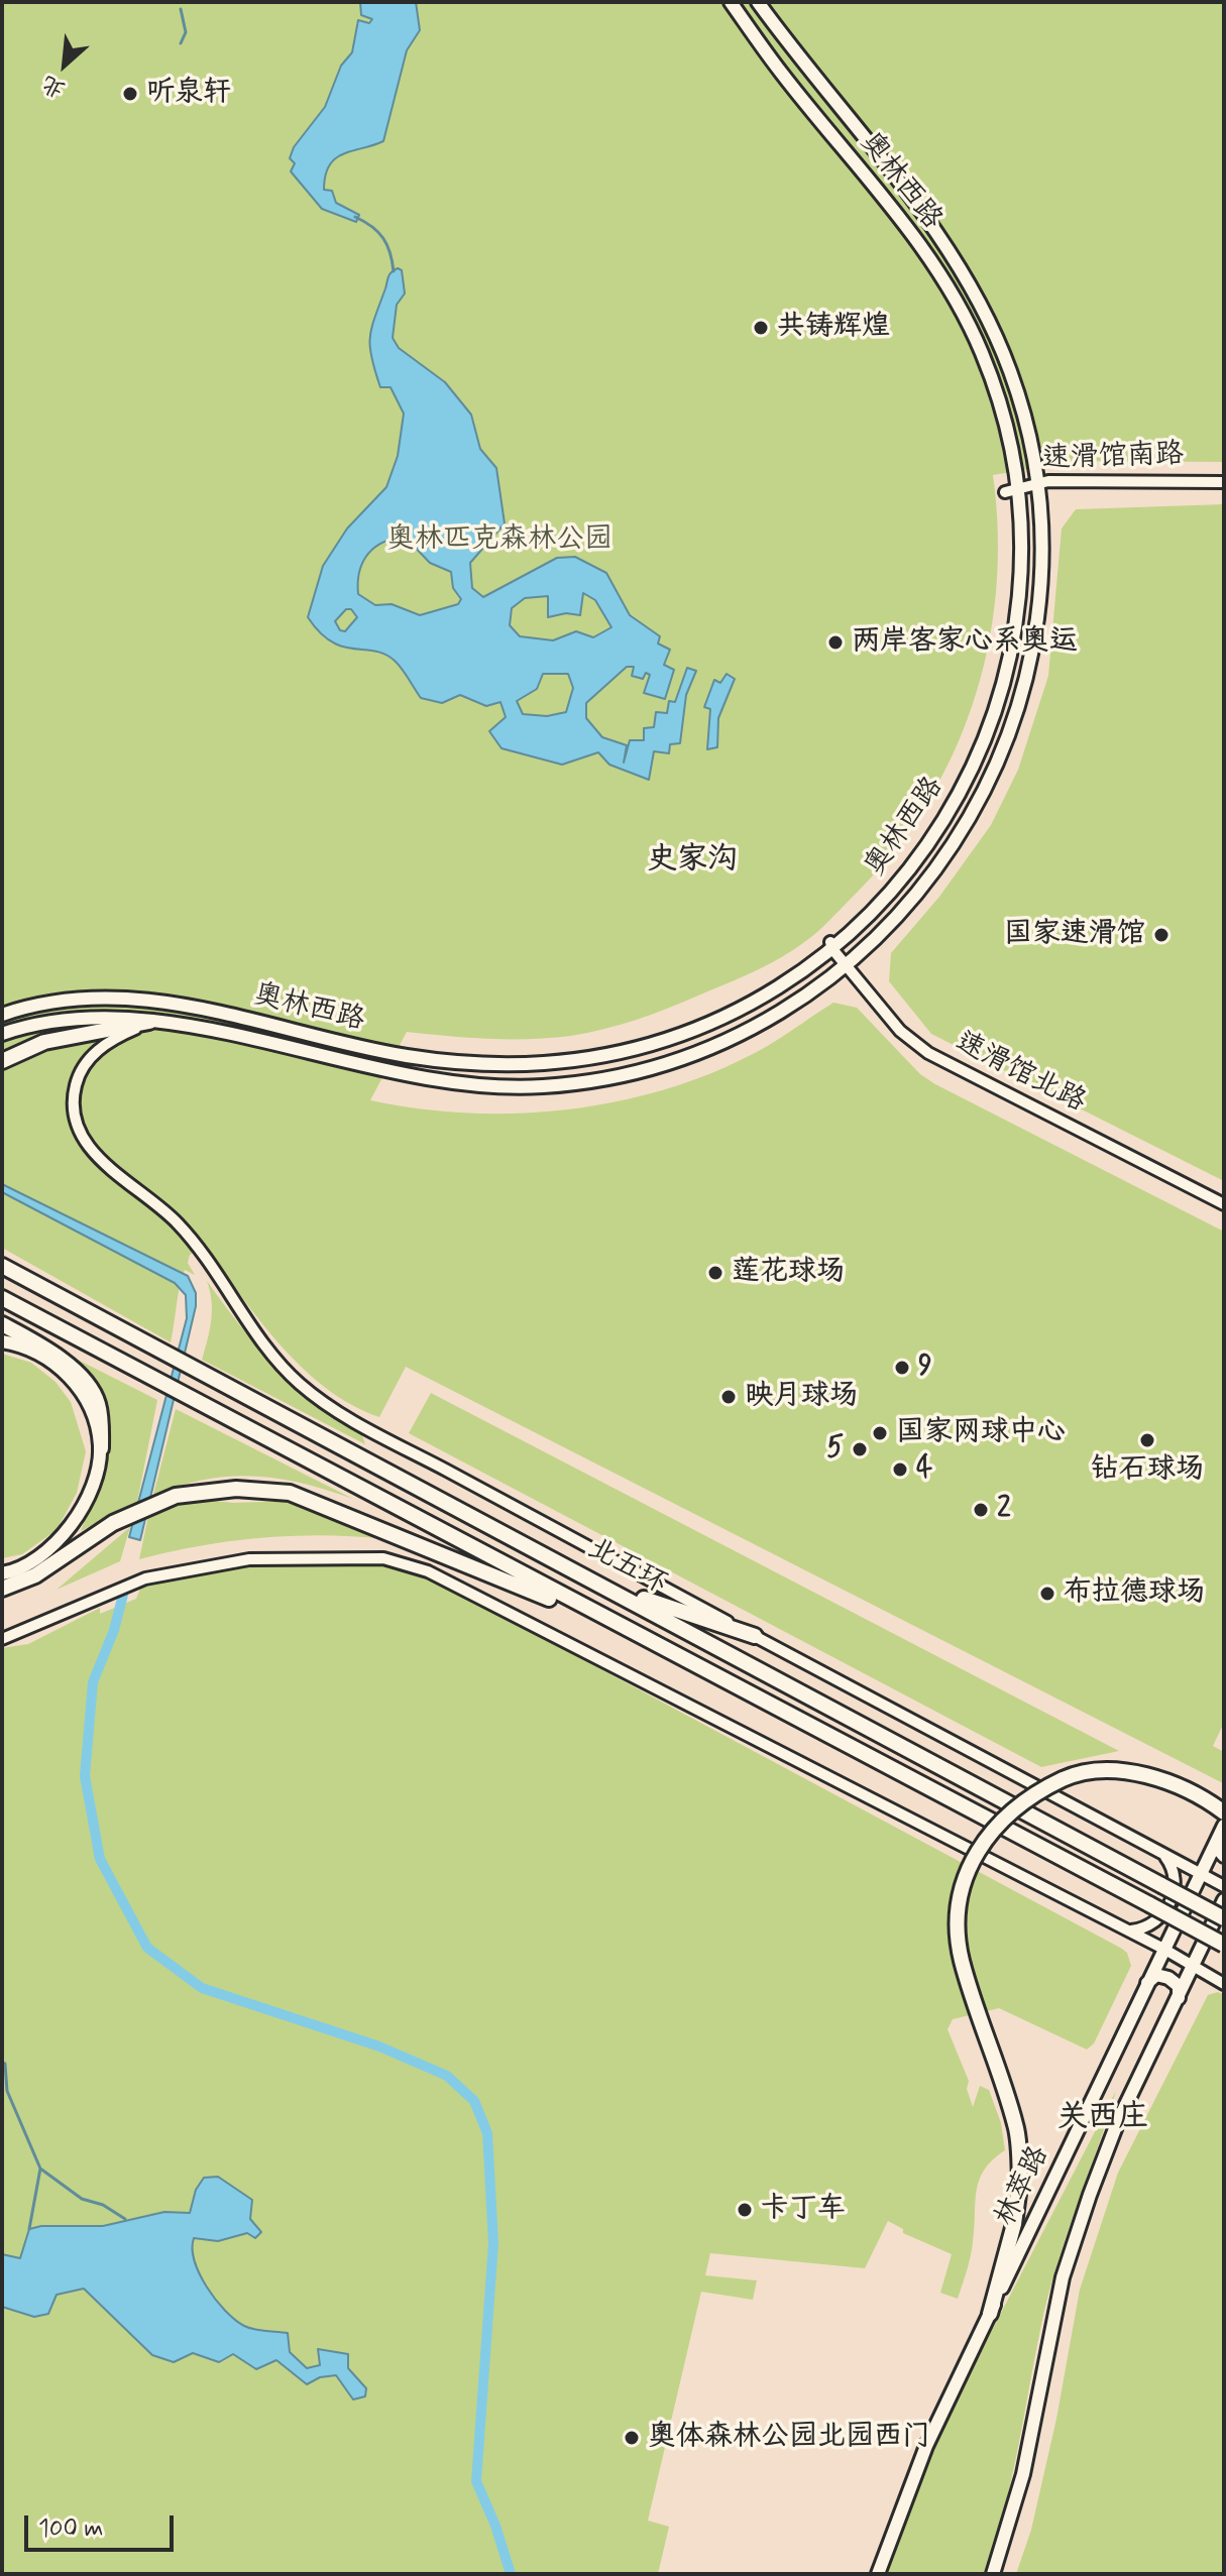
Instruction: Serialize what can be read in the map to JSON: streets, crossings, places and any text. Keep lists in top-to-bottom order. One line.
{"streets":{"highway":["北五环"],"main road":["奥林西路","林萃路"],"street":["速滑馆南路","速滑馆北路"]},"crossings":[["奥林西路","速滑馆南路"],["奥林西路","速滑馆北路"]],"districts":["史家沟","关西庄"],"parks":["奥林匹克森林公园"],"places":["听泉轩","共铸辉煌","两岸客家心系奥运","国家速滑馆","莲花球场","9","映月球场","国家网球中心","钻石球场","5","4","2","布拉德球场","卡丁车","奥体森林公园北园西门"],"scale_bar":"100 m","north":"bottom left"}
